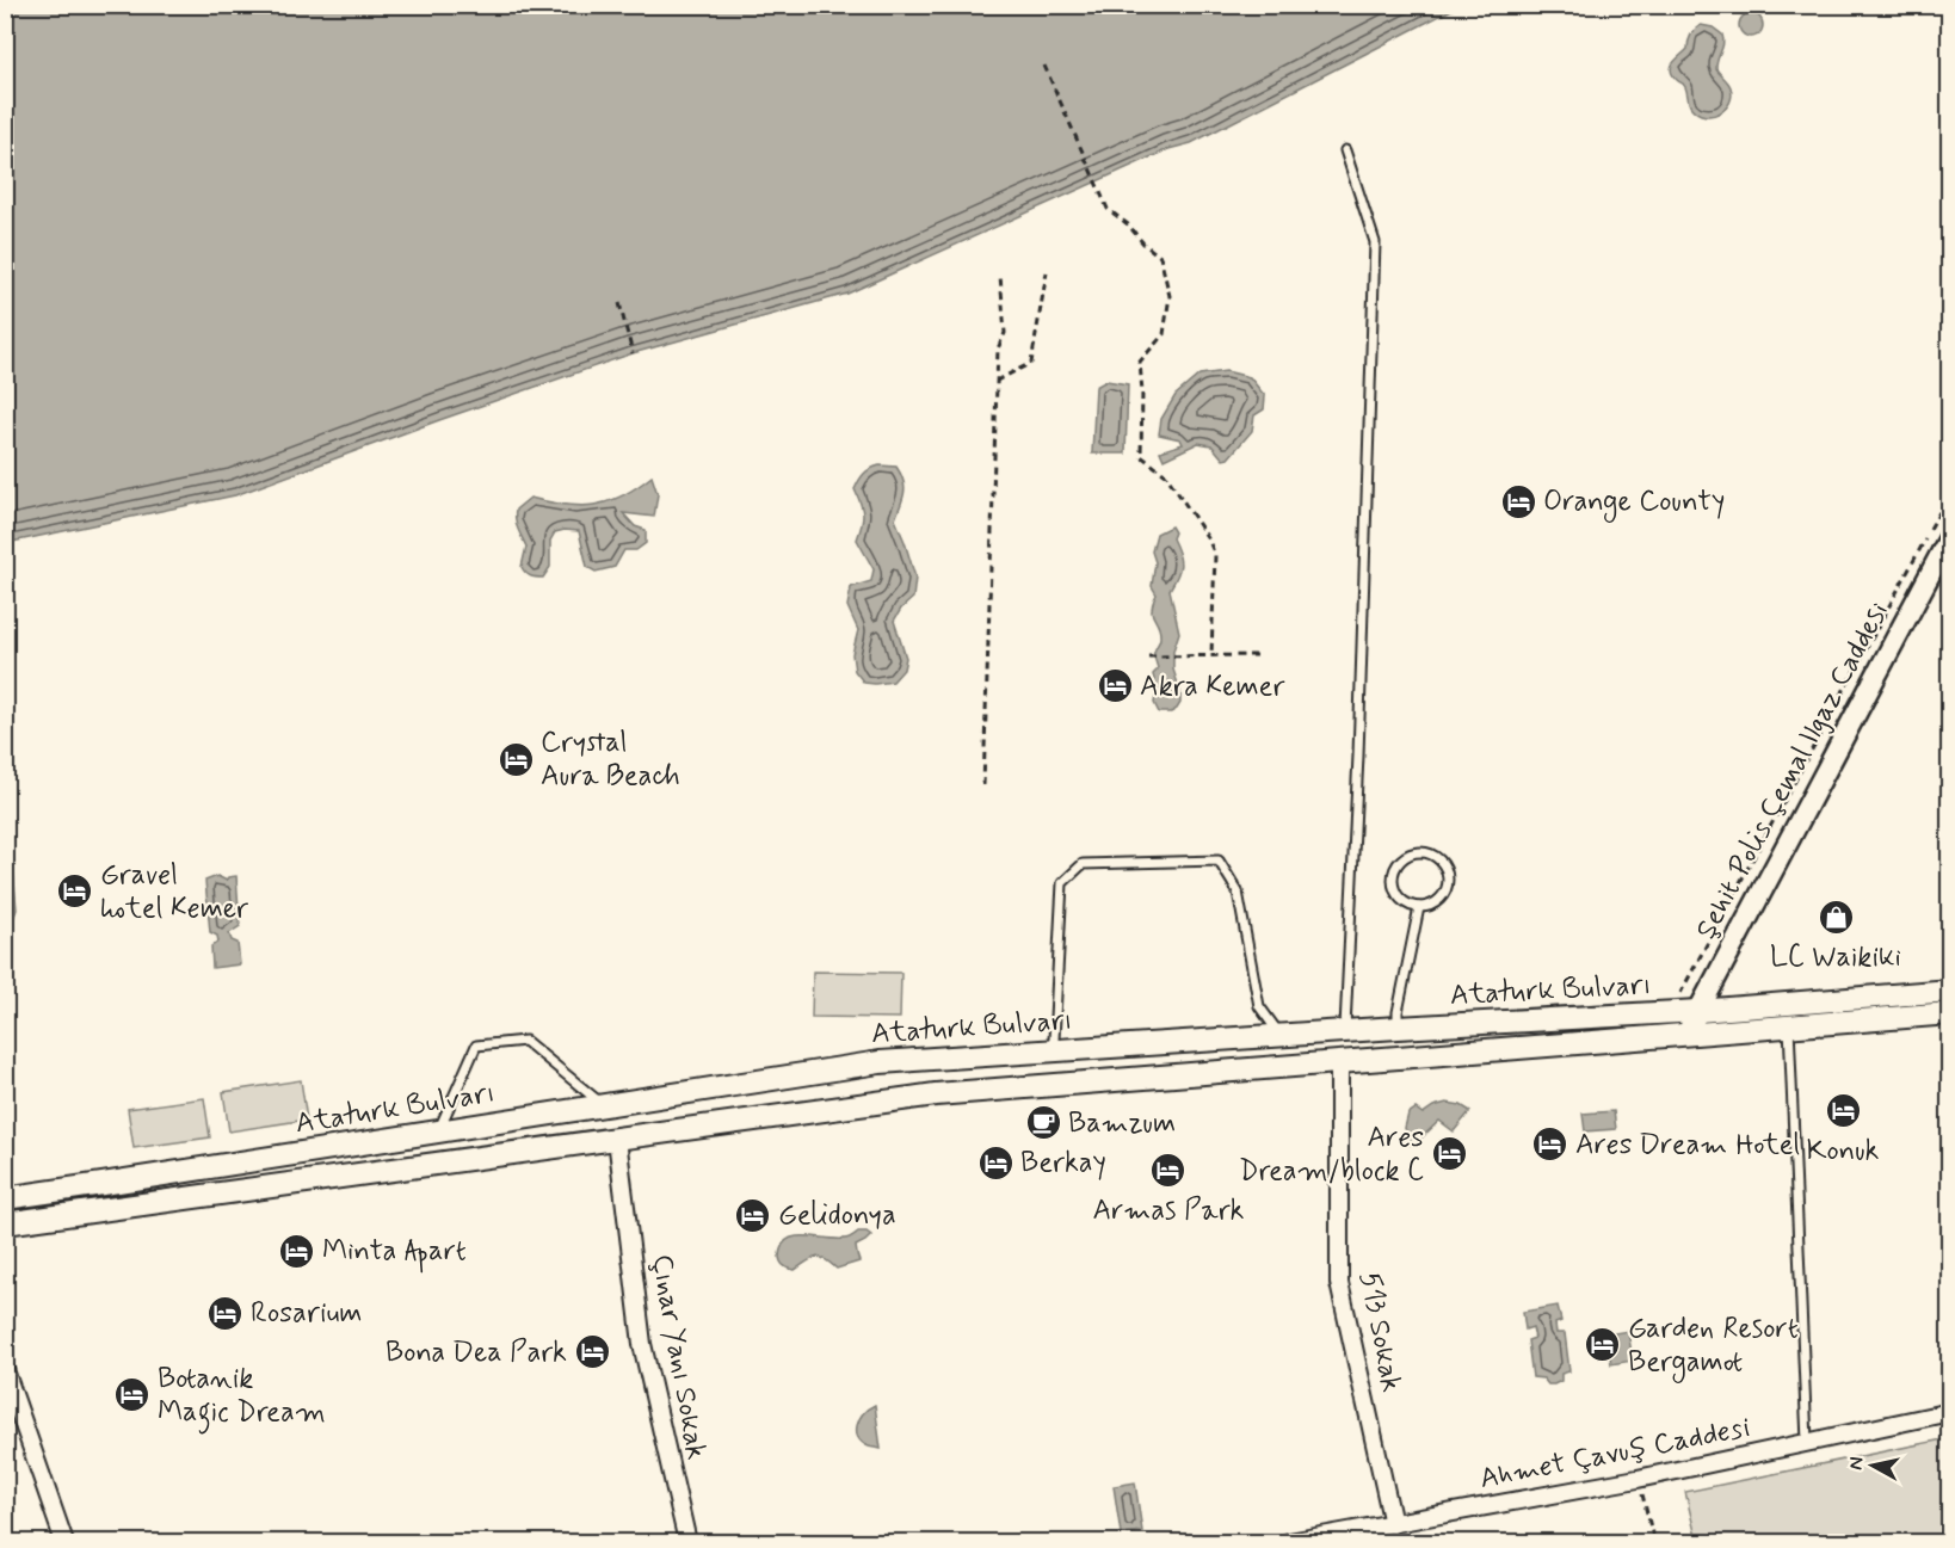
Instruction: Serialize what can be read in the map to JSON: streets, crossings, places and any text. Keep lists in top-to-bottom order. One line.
{"streets":{"main road":["Ataturk Bulvarı"],"street":["Şehit Polis Çemal Ilgaz Caddesi","513 Sokak","Çınar Yanı Sokak","Ahmet Çavuş Caddesi"]},"crossings":[["Şehit Polis Çemal Ilgaz Caddesi","Ataturk Bulvarı"],["Ataturk Bulvarı","513 Sokak"],["Ataturk Bulvarı","Çınar Yanı Sokak"],["513 Sokak","Ahmet Çavuş Caddesi"]],"places":{"hotel":["Orange County","Akra Kemer","Crystal Aura Beach","Gravel hotel Kemer","Konuk","Ares Dream Hotel","Ares Dream/block C","Berkay","Armas Park","Gelidonya","Minta Apart","Rosarium","Garden Resort Bergamot","Bona Dea Park","Botanik Magic Dream"],"shop":["LC Waikiki"],"cafe":["Bamzum"]},"north":"left"}
